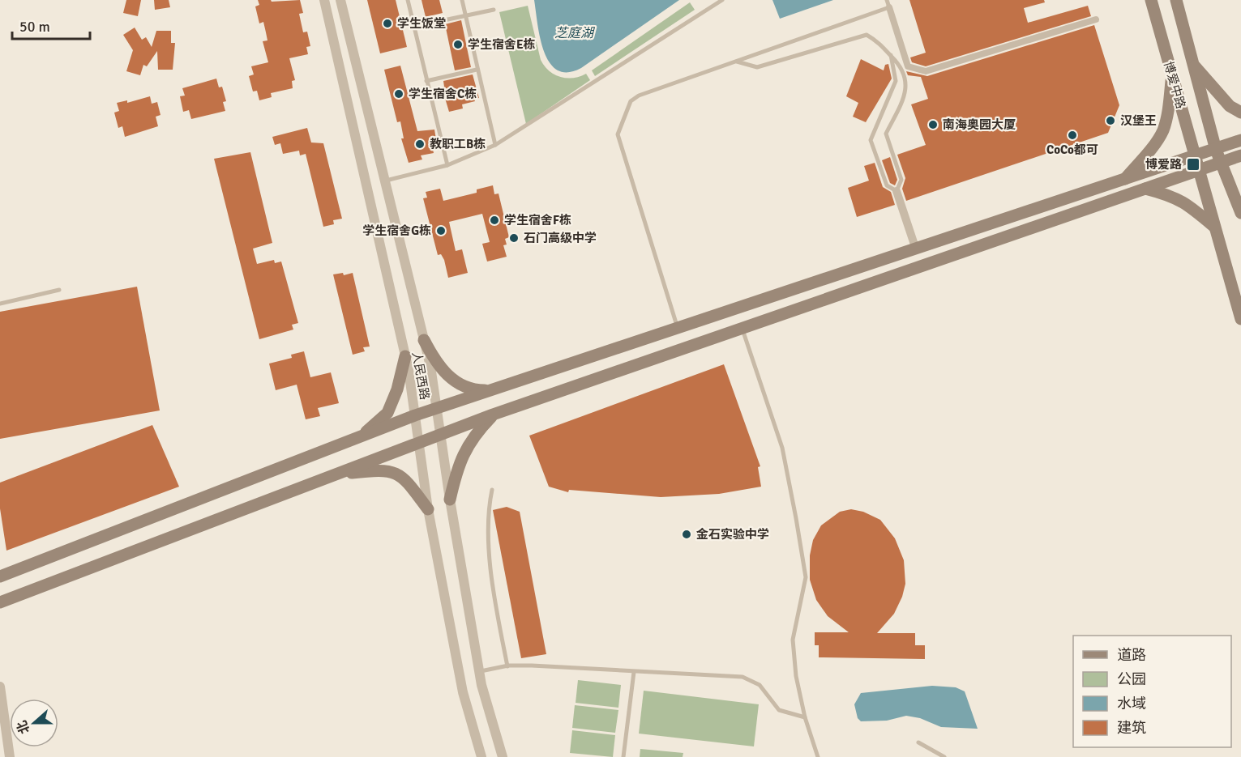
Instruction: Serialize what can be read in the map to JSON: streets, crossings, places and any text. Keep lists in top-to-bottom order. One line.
{"streets":{"main road":["博爱中路"],"street":["人民西路"]},"water":["芝庭湖"],"places":{"other":["学生饭堂","学生宿舍E栋","学生宿舍C栋","汉堡王","南海奥园大厦","CoCo都可","教职工B栋","学生宿舍F栋","学生宿舍G栋","石门高级中学","金石实验中学"],"transit":["博爱路"]},"legend":["道路","公园","水域","建筑"],"scale_bar":"50 m","north":"left"}
